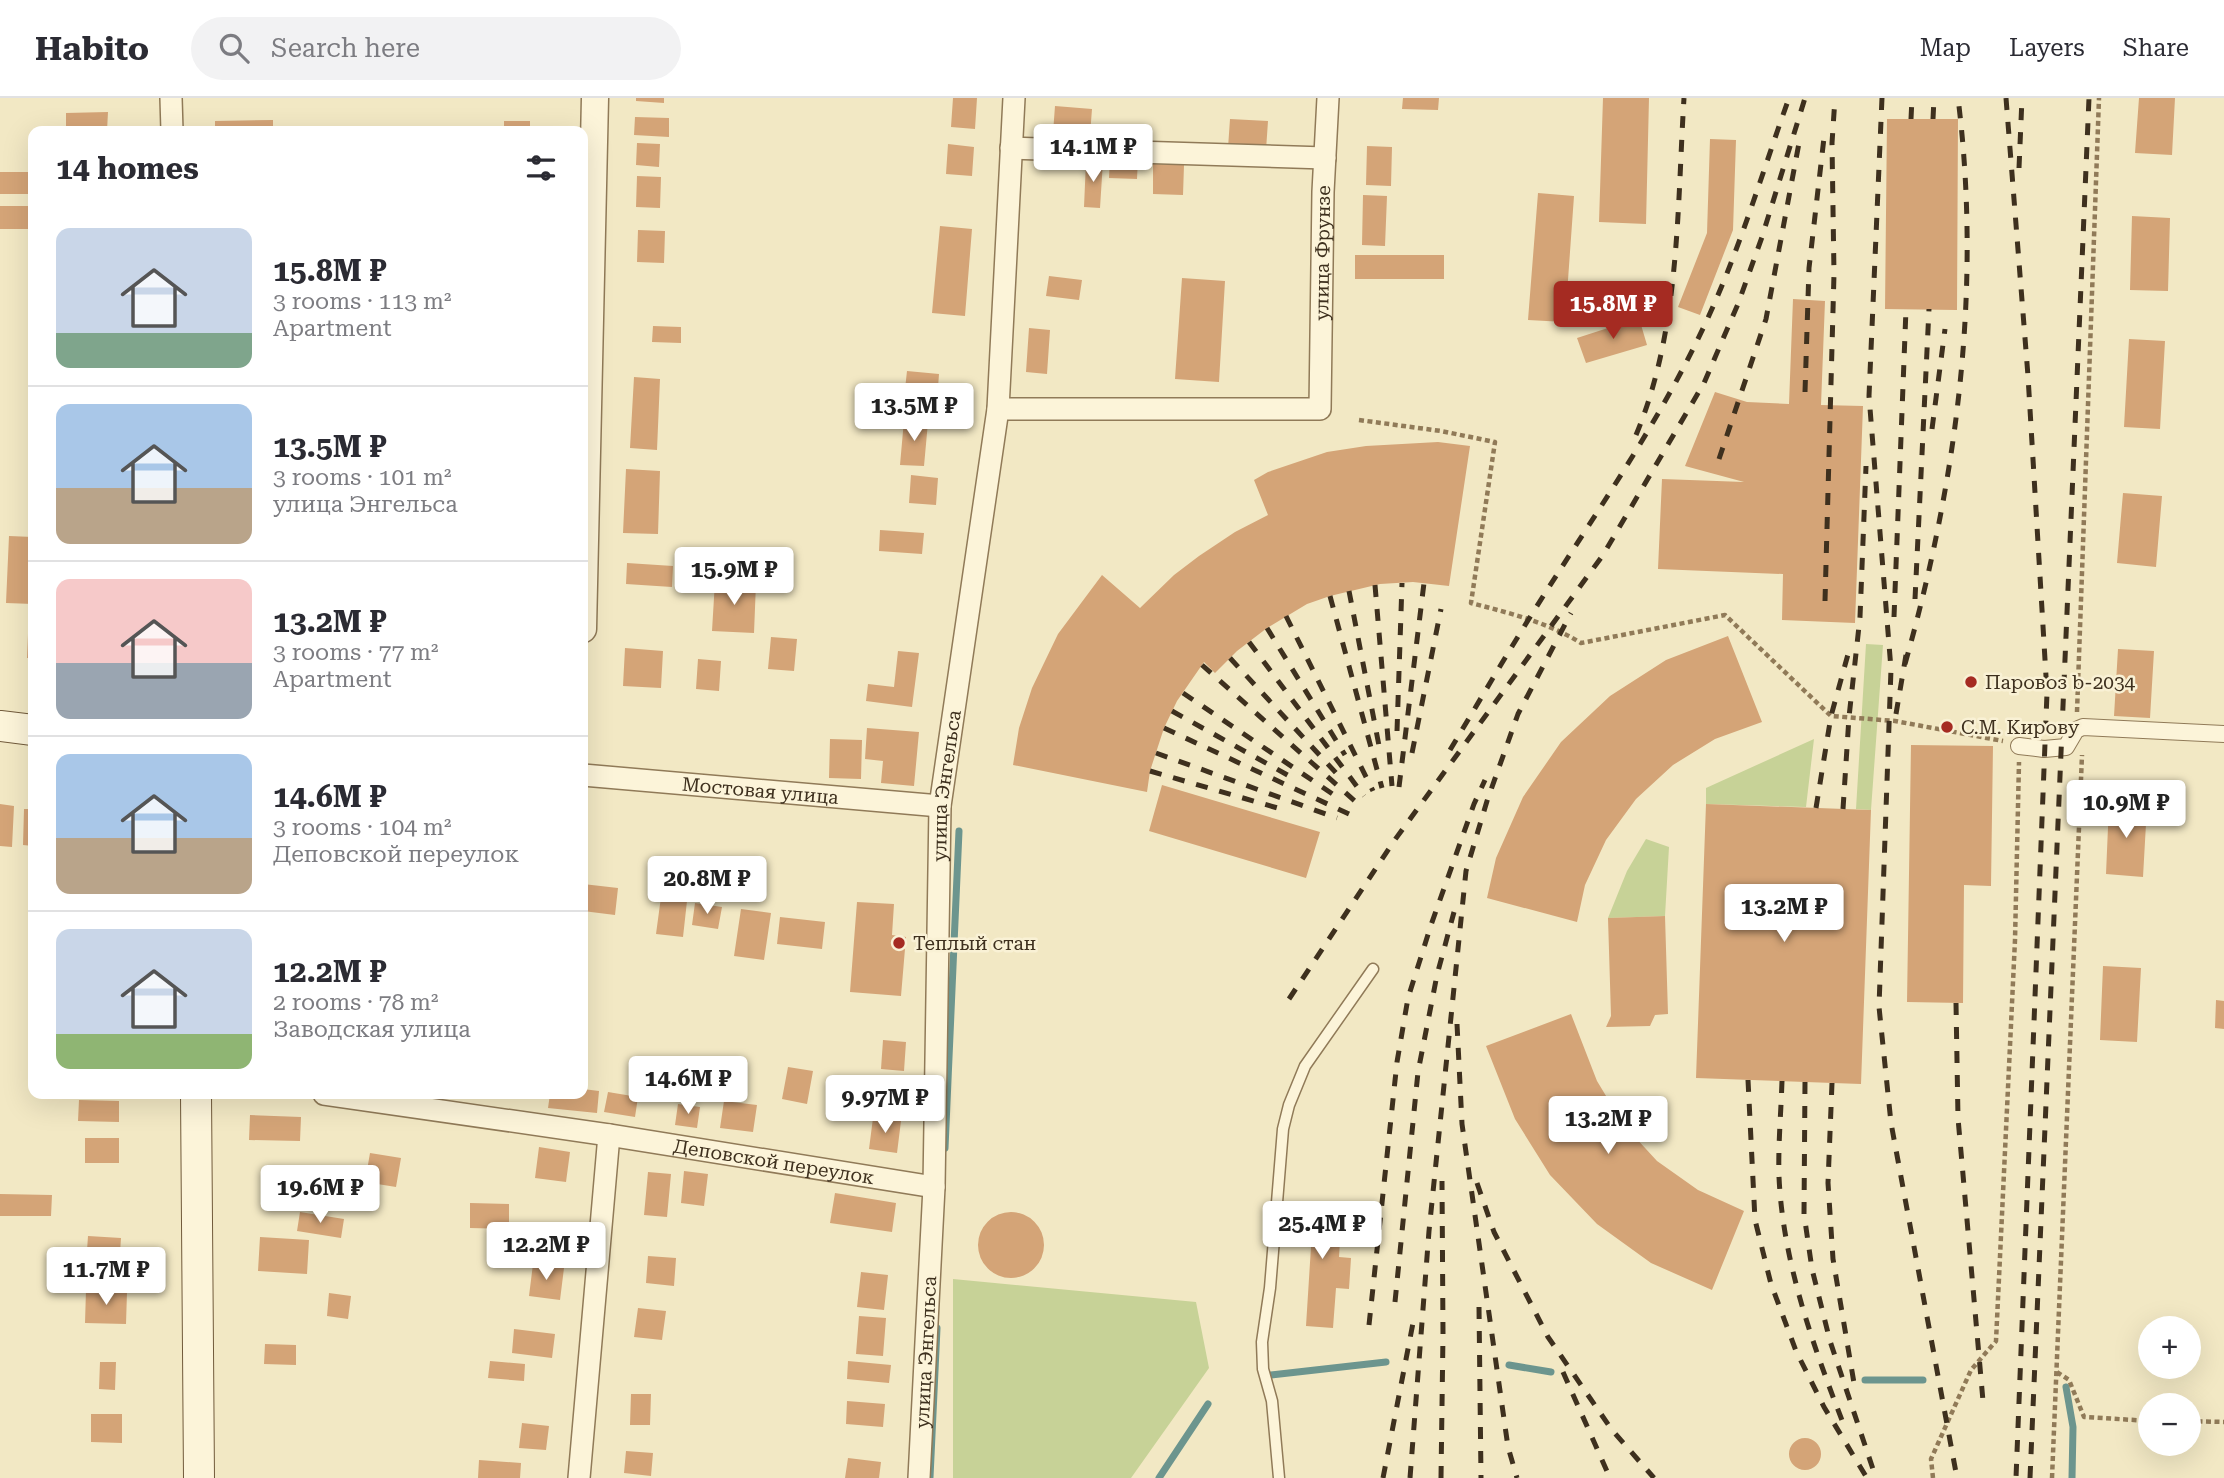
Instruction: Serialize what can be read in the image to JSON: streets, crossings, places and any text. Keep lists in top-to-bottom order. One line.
{"streets":{"street":["улица Фрунзе","улица Энгельса","Мостовая улица","Деповской переулок"]},"crossings":[["улица Фрунзе","улица Энгельса"],["улица Энгельса","Мостовая улица"],["улица Энгельса","Деповской переулок"]],"places":["Паровоз b-2034","С.М. Кирову","Теплый стан"],"page":{"header":"Habito","search":"Search here","nav":["Map","Layers","Share"],"price":["14.1M ₽","15.8M ₽","13.5M ₽","15.9M ₽","10.9M ₽","20.8M ₽","13.2M ₽","14.6M ₽","9.97M ₽","13.2M ₽","19.6M ₽","25.4M ₽","12.2M ₽","11.7M ₽"],"heading":"14 homes","list":[{"name":"15.8M ₽","note":"3 rooms · 113 m² · Apartment"},{"name":"13.5M ₽","note":"3 rooms · 101 m² · улица Энгельса"},{"name":"13.2M ₽","note":"3 rooms · 77 m² · Apartment"},{"name":"14.6M ₽","note":"3 rooms · 104 m² · Деповской переулок"},{"name":"12.2M ₽","note":"2 rooms · 78 m² · Заводская улица"}],"map_buttons":["+","−"]}}
